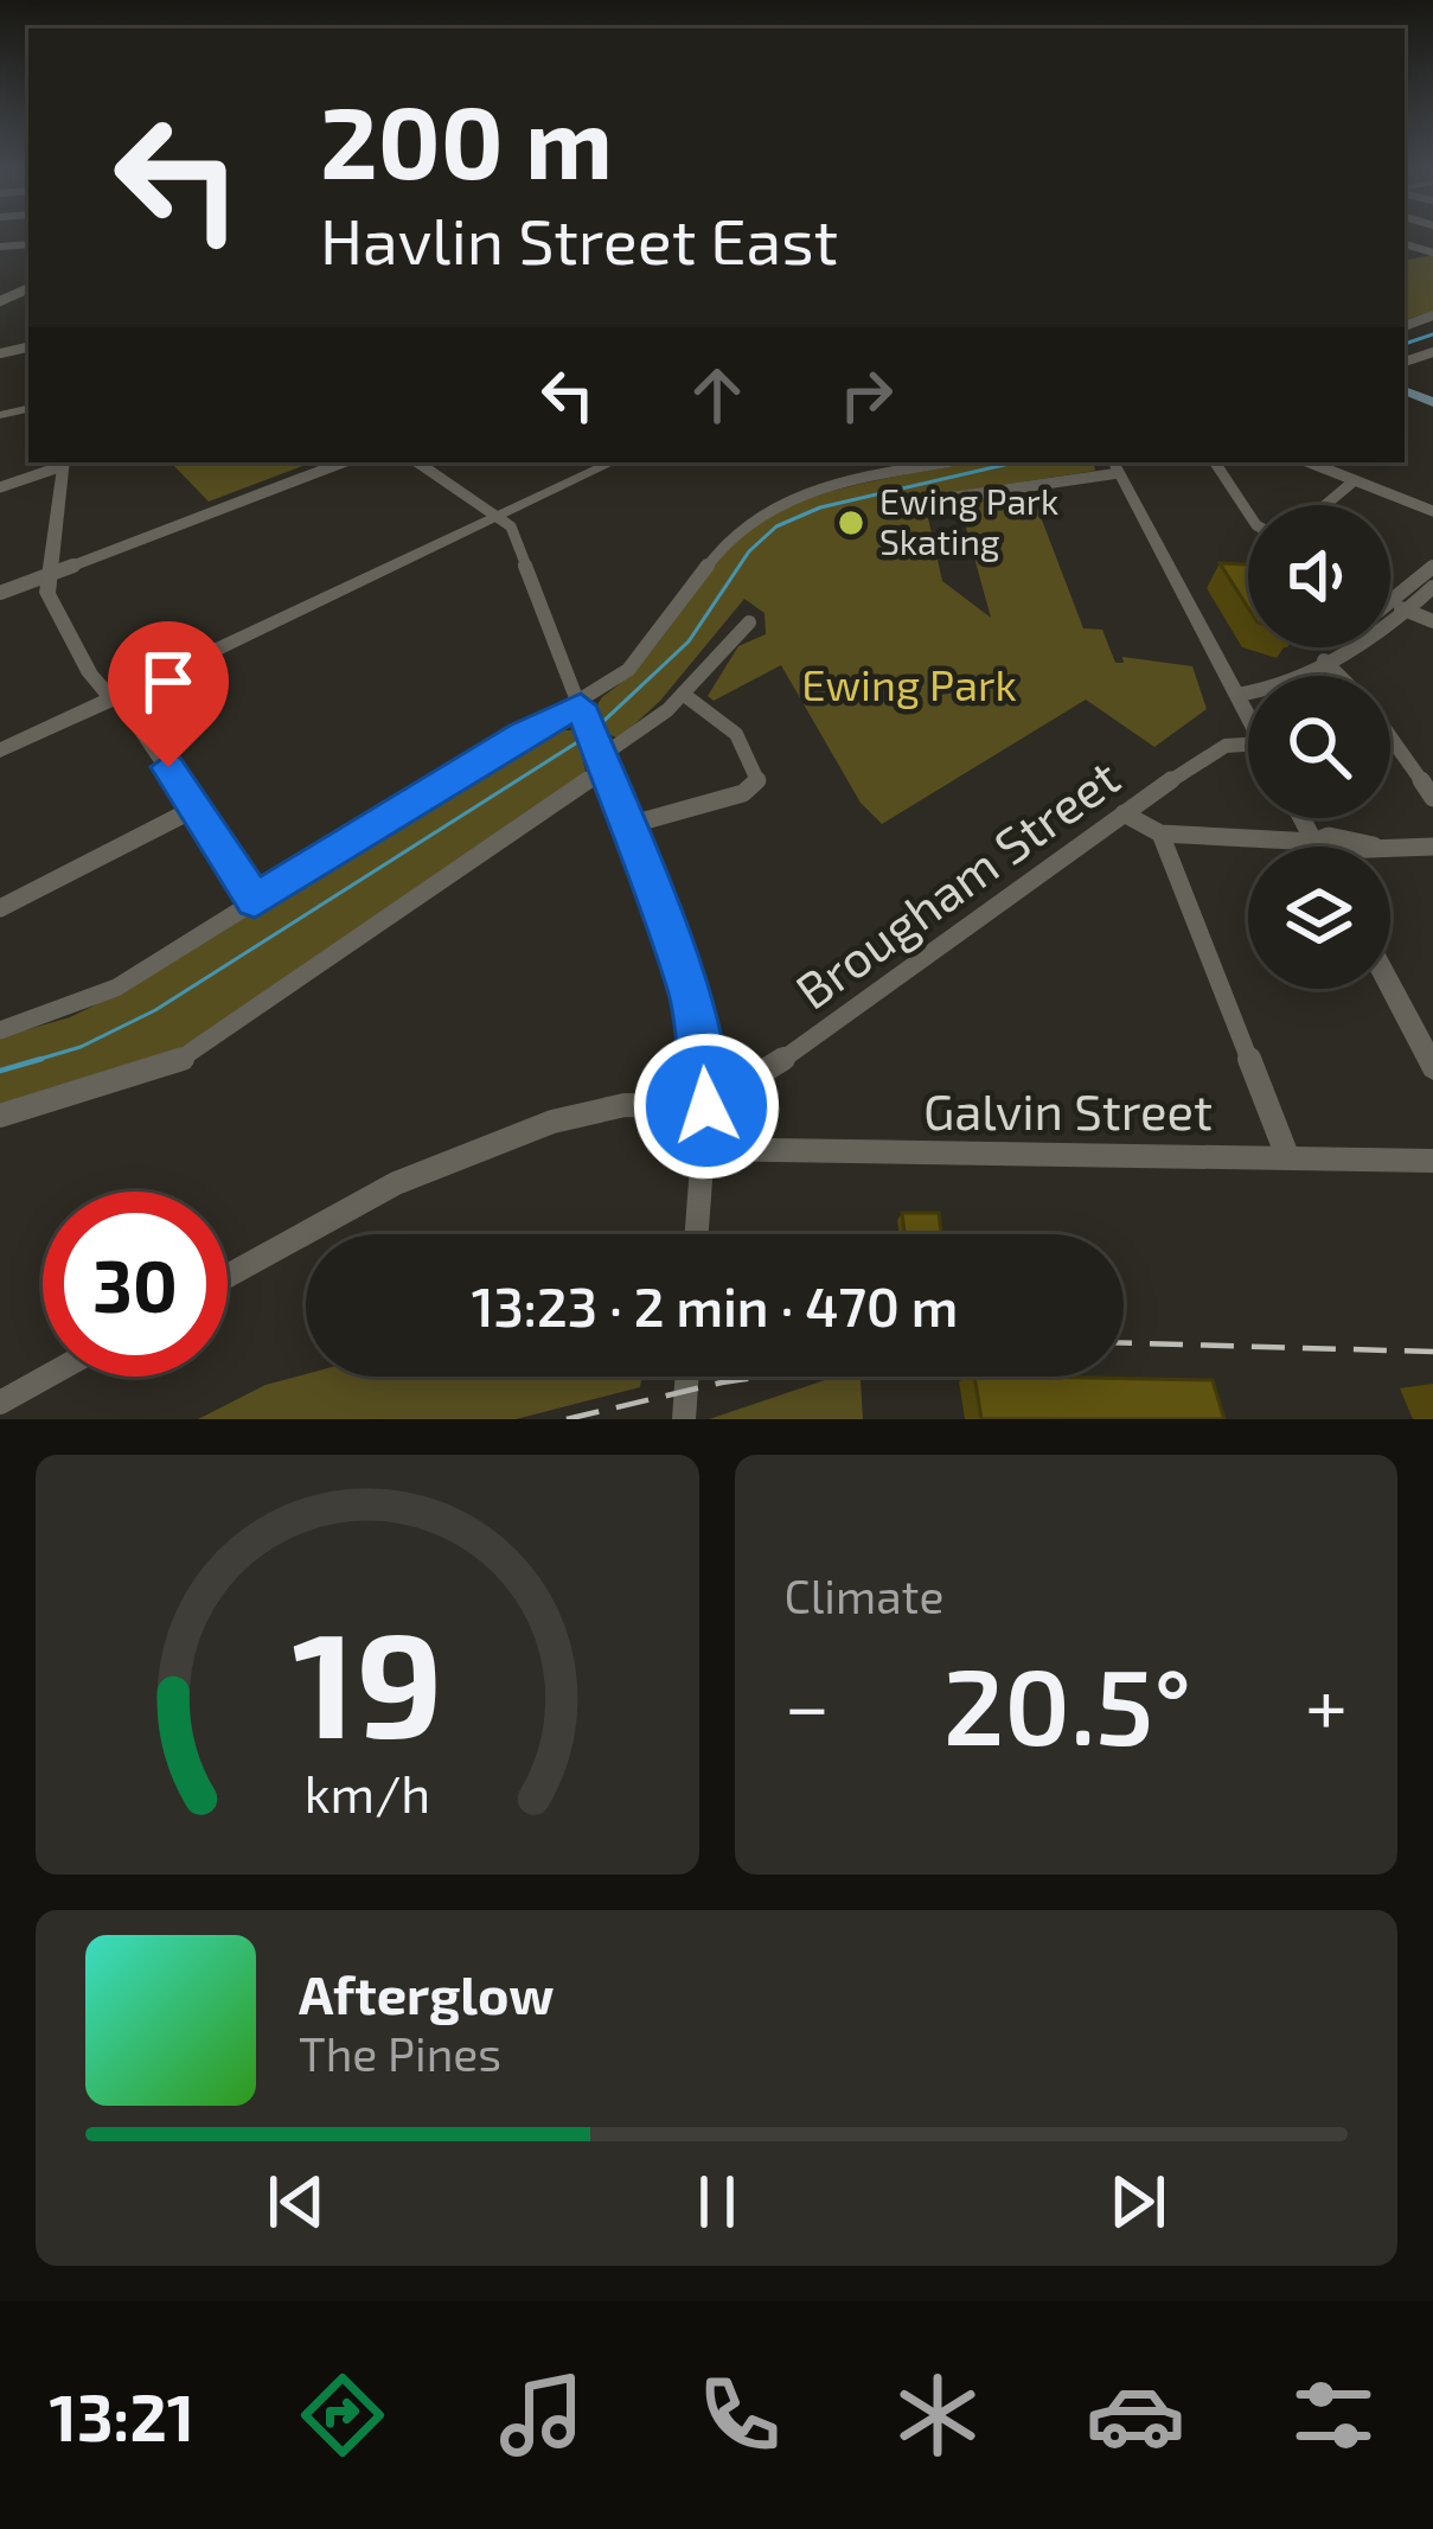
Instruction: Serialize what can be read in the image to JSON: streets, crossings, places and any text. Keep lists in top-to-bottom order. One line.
{"streets":{"street":["Brougham Street","Galvin Street"]},"parks":["Ewing Park"],"places":["Ewing Park Skating"],"page":{"turn":["200 m","Havlin Street East"],"limit":"30","trip":"13:23 · 2 min · 470 m","tile":"Climate","heat":["−","20.5°","+"],"song":["Afterglow","The Pines"],"tabs":"13:21","gauge":["19","km/h"]}}
